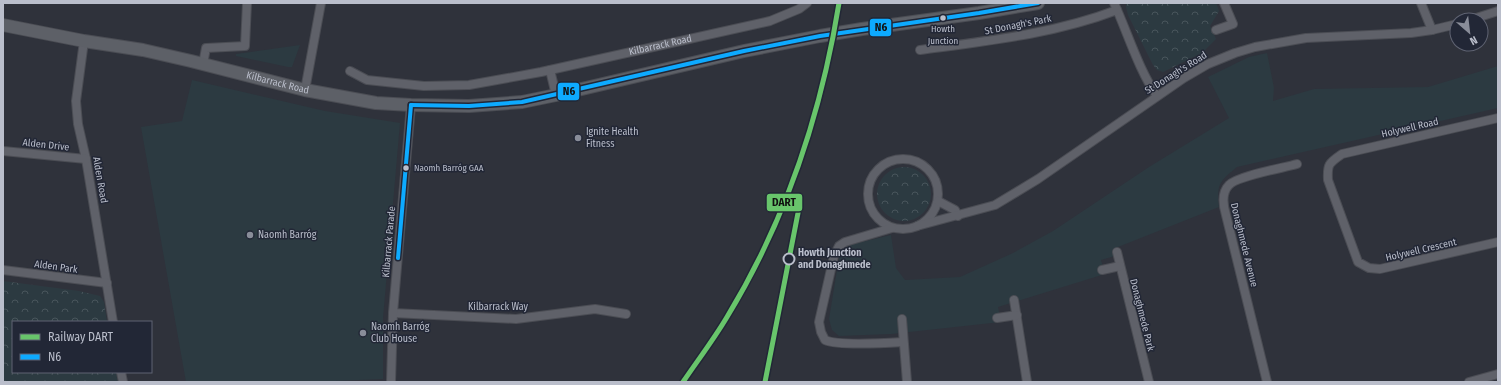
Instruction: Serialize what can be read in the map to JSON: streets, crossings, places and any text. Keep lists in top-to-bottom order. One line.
{"streets":{"main road":["Kilbarrack Road"],"street":["St Donagh's Park","St Donagh's Road","Holywell Road","Alden Drive","Alden Road","Kilbarrack Parade","Donaghmede Avenue","Holywell Crescent","Alden Park","Kilbarrack Way","Donaghmede Park"]},"crossings":[["St Donagh's Park","St Donagh's Road"],["Kilbarrack Road","Alden Road"],["Kilbarrack Road","Kilbarrack Parade"],["Holywell Road","Holywell Crescent"],["Alden Drive","Alden Road"],["Alden Road","Alden Park"],["Kilbarrack Parade","Kilbarrack Way"]],"places":["Howth Junction","Ignite Health Fitness","Naomh Barróg GAA","Naomh Barróg","Howth Junction and Donaghmede","Naomh Barróg Club House"],"lines":["rail line DART","transit line N6"],"legend":["Railway DART","N6"],"north":"bottom right"}
